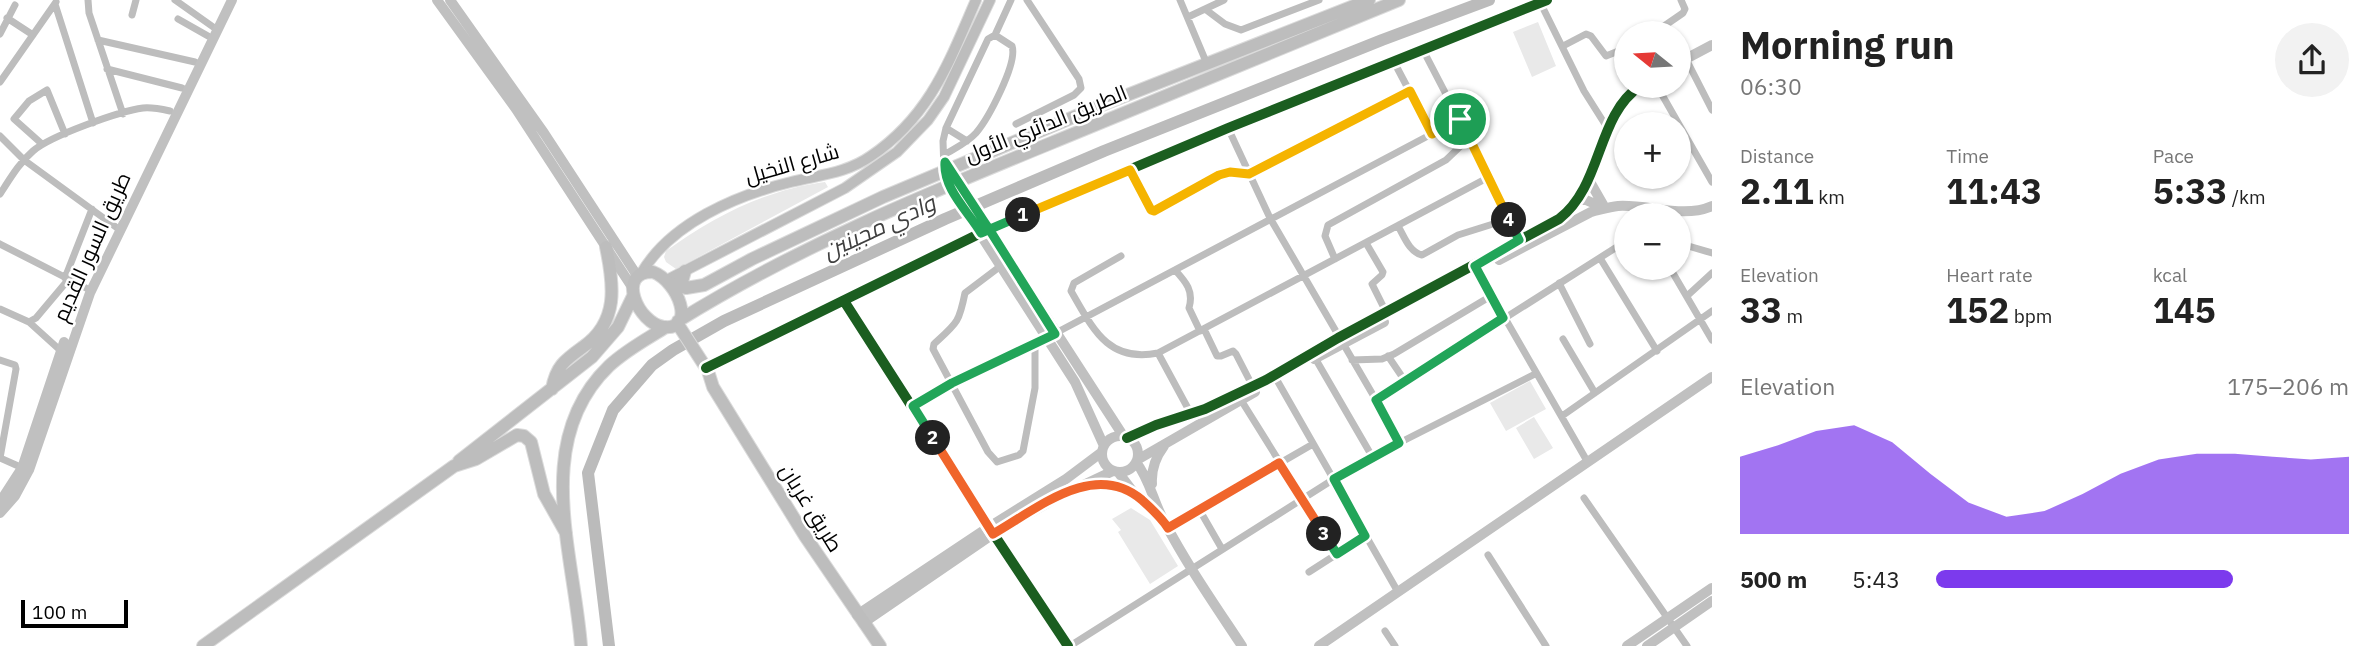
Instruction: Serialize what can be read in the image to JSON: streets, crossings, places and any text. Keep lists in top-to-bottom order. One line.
{"streets":{"highway":["الطريق الدائري الأول","طريق غريان"],"main road":["شارع النخيل"],"street":["طريق السور القديم"]},"crossings":[["الطريق الدائري الأول","طريق غريان"]],"water":["وادي مجينين"],"scale_bar":"100 m","north":"left","page":{"heading":["Morning run","06:30"],"map_buttons":["+","−"],"stats":[["Distance","2.11 km"],["Time","11:43"],["Pace","5:33 /km"],["Elevation","33 m"],["Heart rate","152 bpm"],["kcal","145"]],"pins":["1","4","2","3"],"chart":["Elevation","175–206 m"],"list":[{"name":"500 m","note":"5:43"}],"scale":"100 m"}}
